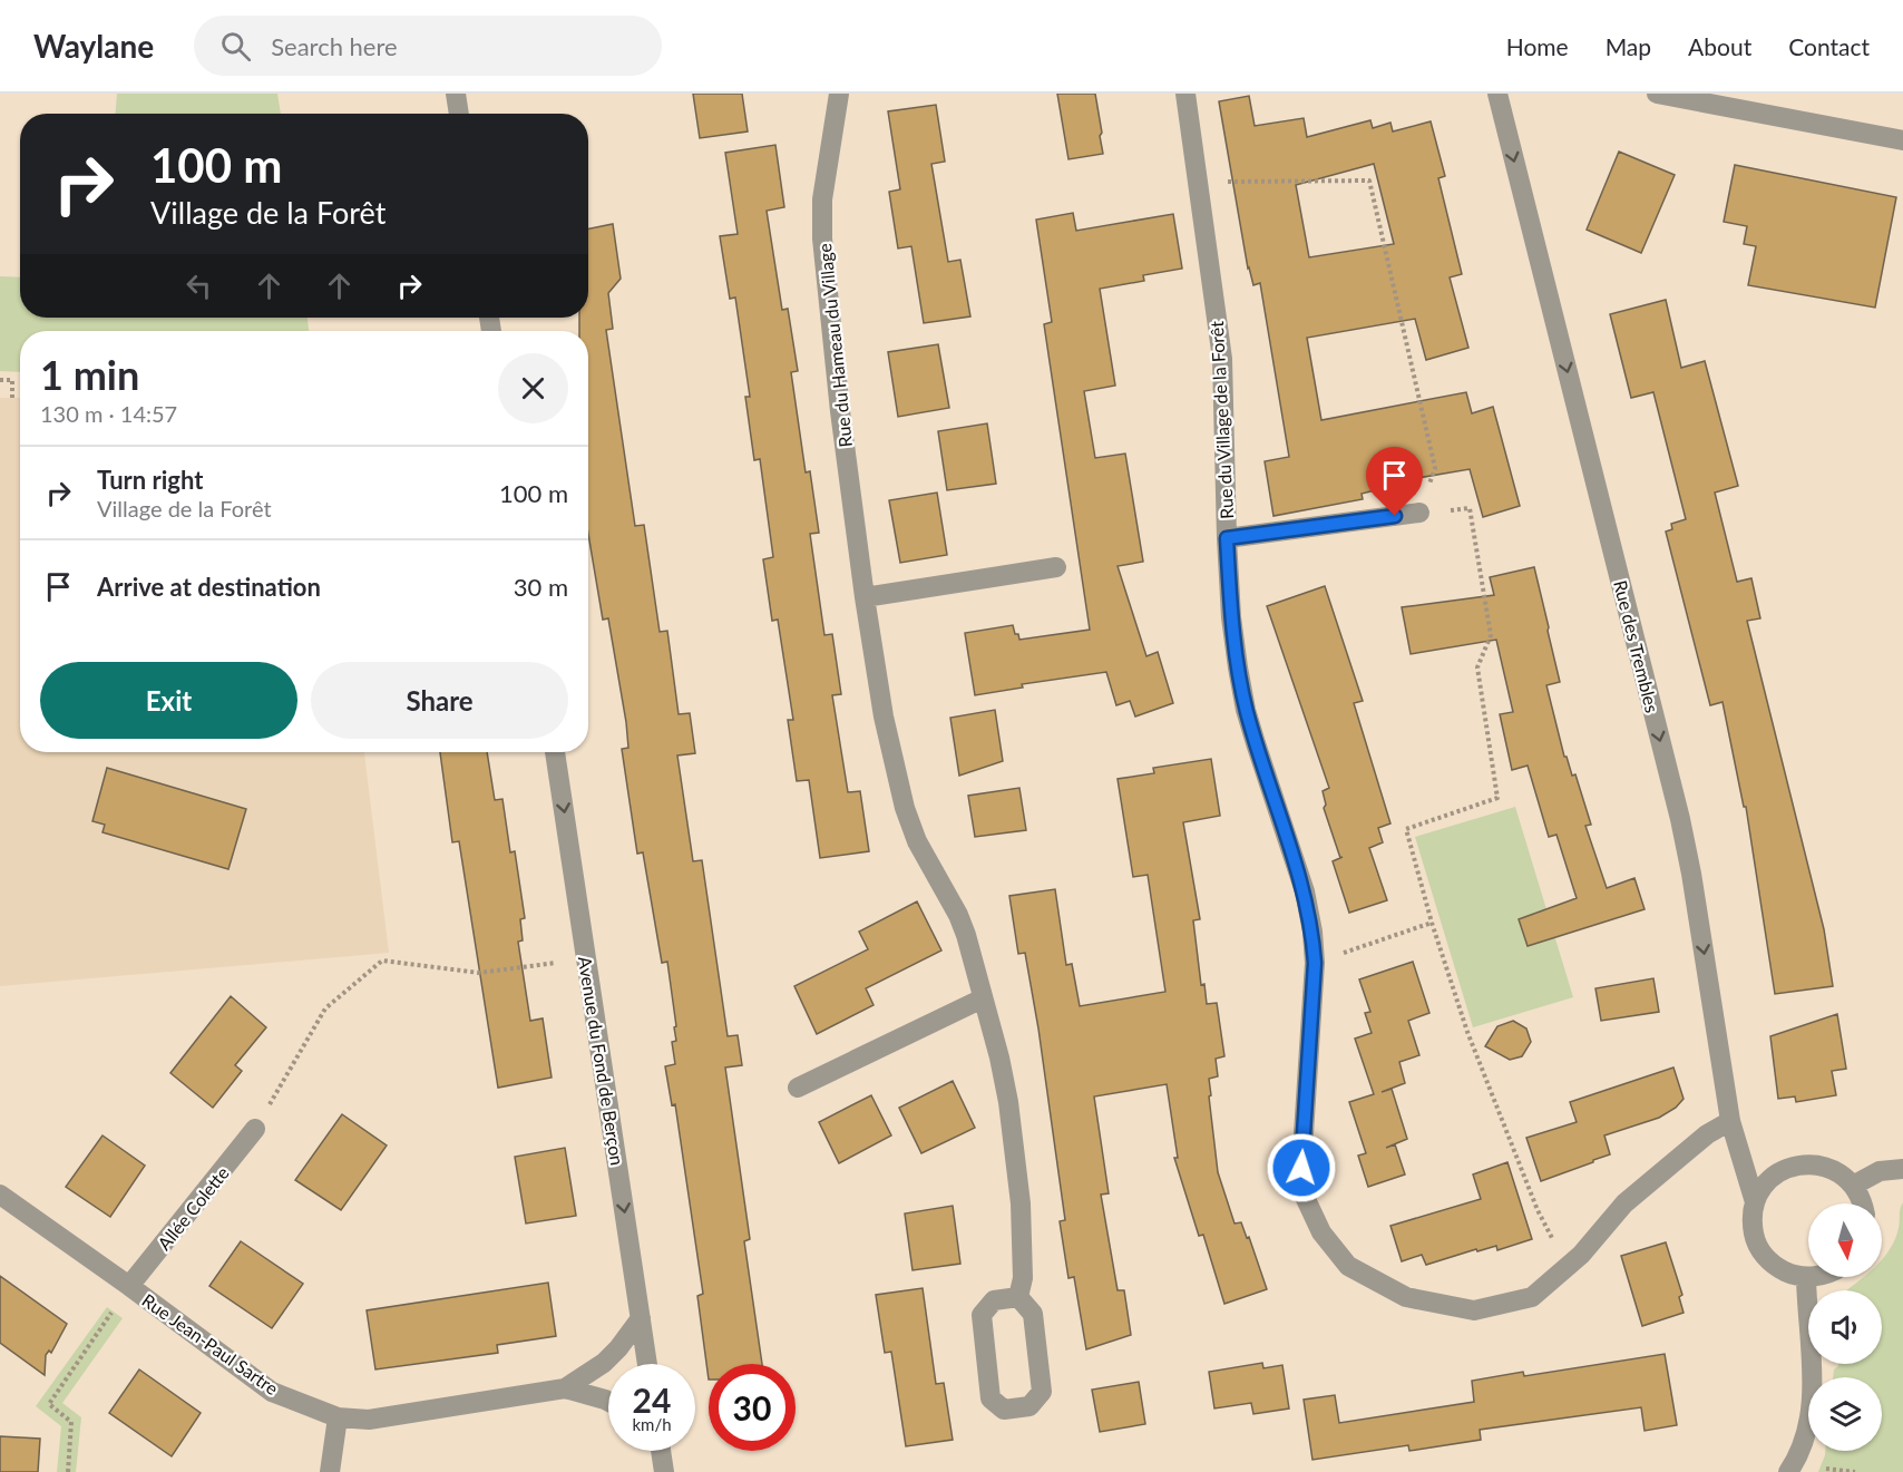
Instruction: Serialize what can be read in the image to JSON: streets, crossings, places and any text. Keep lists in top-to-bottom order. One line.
{"streets":{"street":["Rue du Hameau du Village","Rue du Village de la Forêt","Rue des Trembles","Avenue du Fond de Berçon","Allée Colette","Rue Jean-Paul Sartre"]},"crossings":[["Rue du Village de la Forêt","Rue des Trembles"],["Allée Colette","Rue Jean-Paul Sartre"]],"one_way":["Rue des Trembles","Avenue du Fond de Berçon"],"north":"bottom","page":{"header":"Waylane","search":"Search here","nav":["Home","Map","About","Contact"],"turn":["100 m","Village de la Forêt"],"heading":["1 min","130 m · 14:57"],"list":[{"name":"Turn right","note":"Village de la Forêt","value":"100 m"},{"name":"Arrive at destination","value":"30 m"}],"buttons":["Exit","Share"],"speed":"24 km/h","limit":"30"}}
